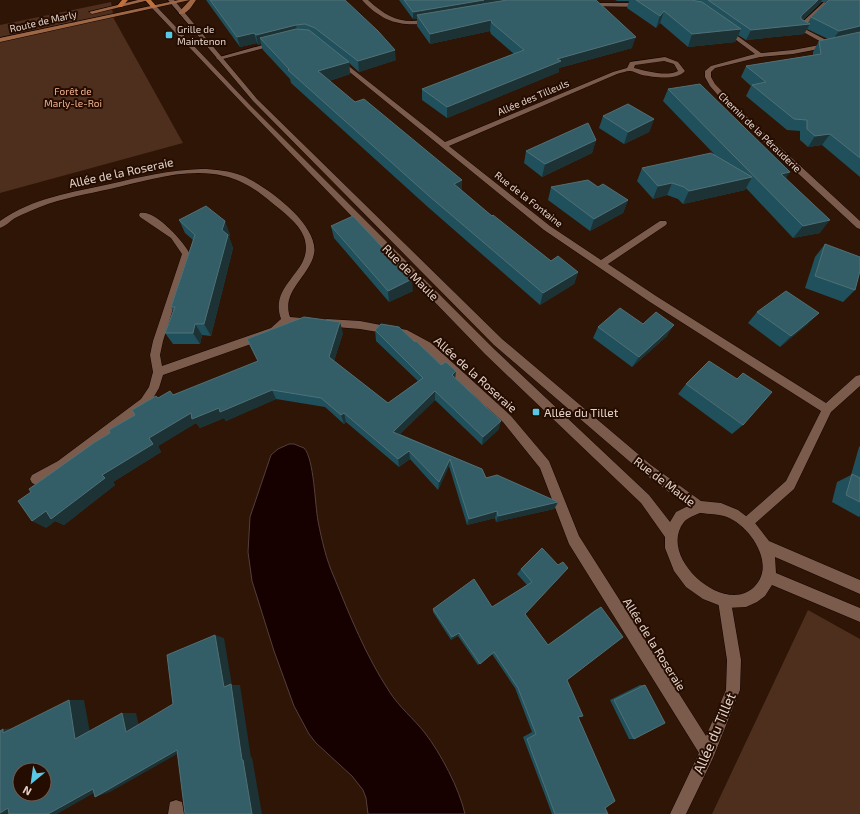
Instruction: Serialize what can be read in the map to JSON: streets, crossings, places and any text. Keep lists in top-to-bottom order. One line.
{"streets":{"main road":["Route de Marly"],"street":["Allée des Tilleuls","Chemin de la Pérauderie","Allée de la Roseraie","Rue de la Fontaine","Rue de Maule","Allée du Tillet"]},"crossings":[["Route de Marly","Rue de Maule"],["Allée des Tilleuls","Rue de la Fontaine"],["Allée de la Roseraie","Allée du Tillet"],["Rue de Maule","Allée du Tillet"]],"parks":["Forêt de Marly-le-Roi"],"places":{"transit":["Grille de Maintenon","Allée du Tillet"]},"north":"bottom left"}
